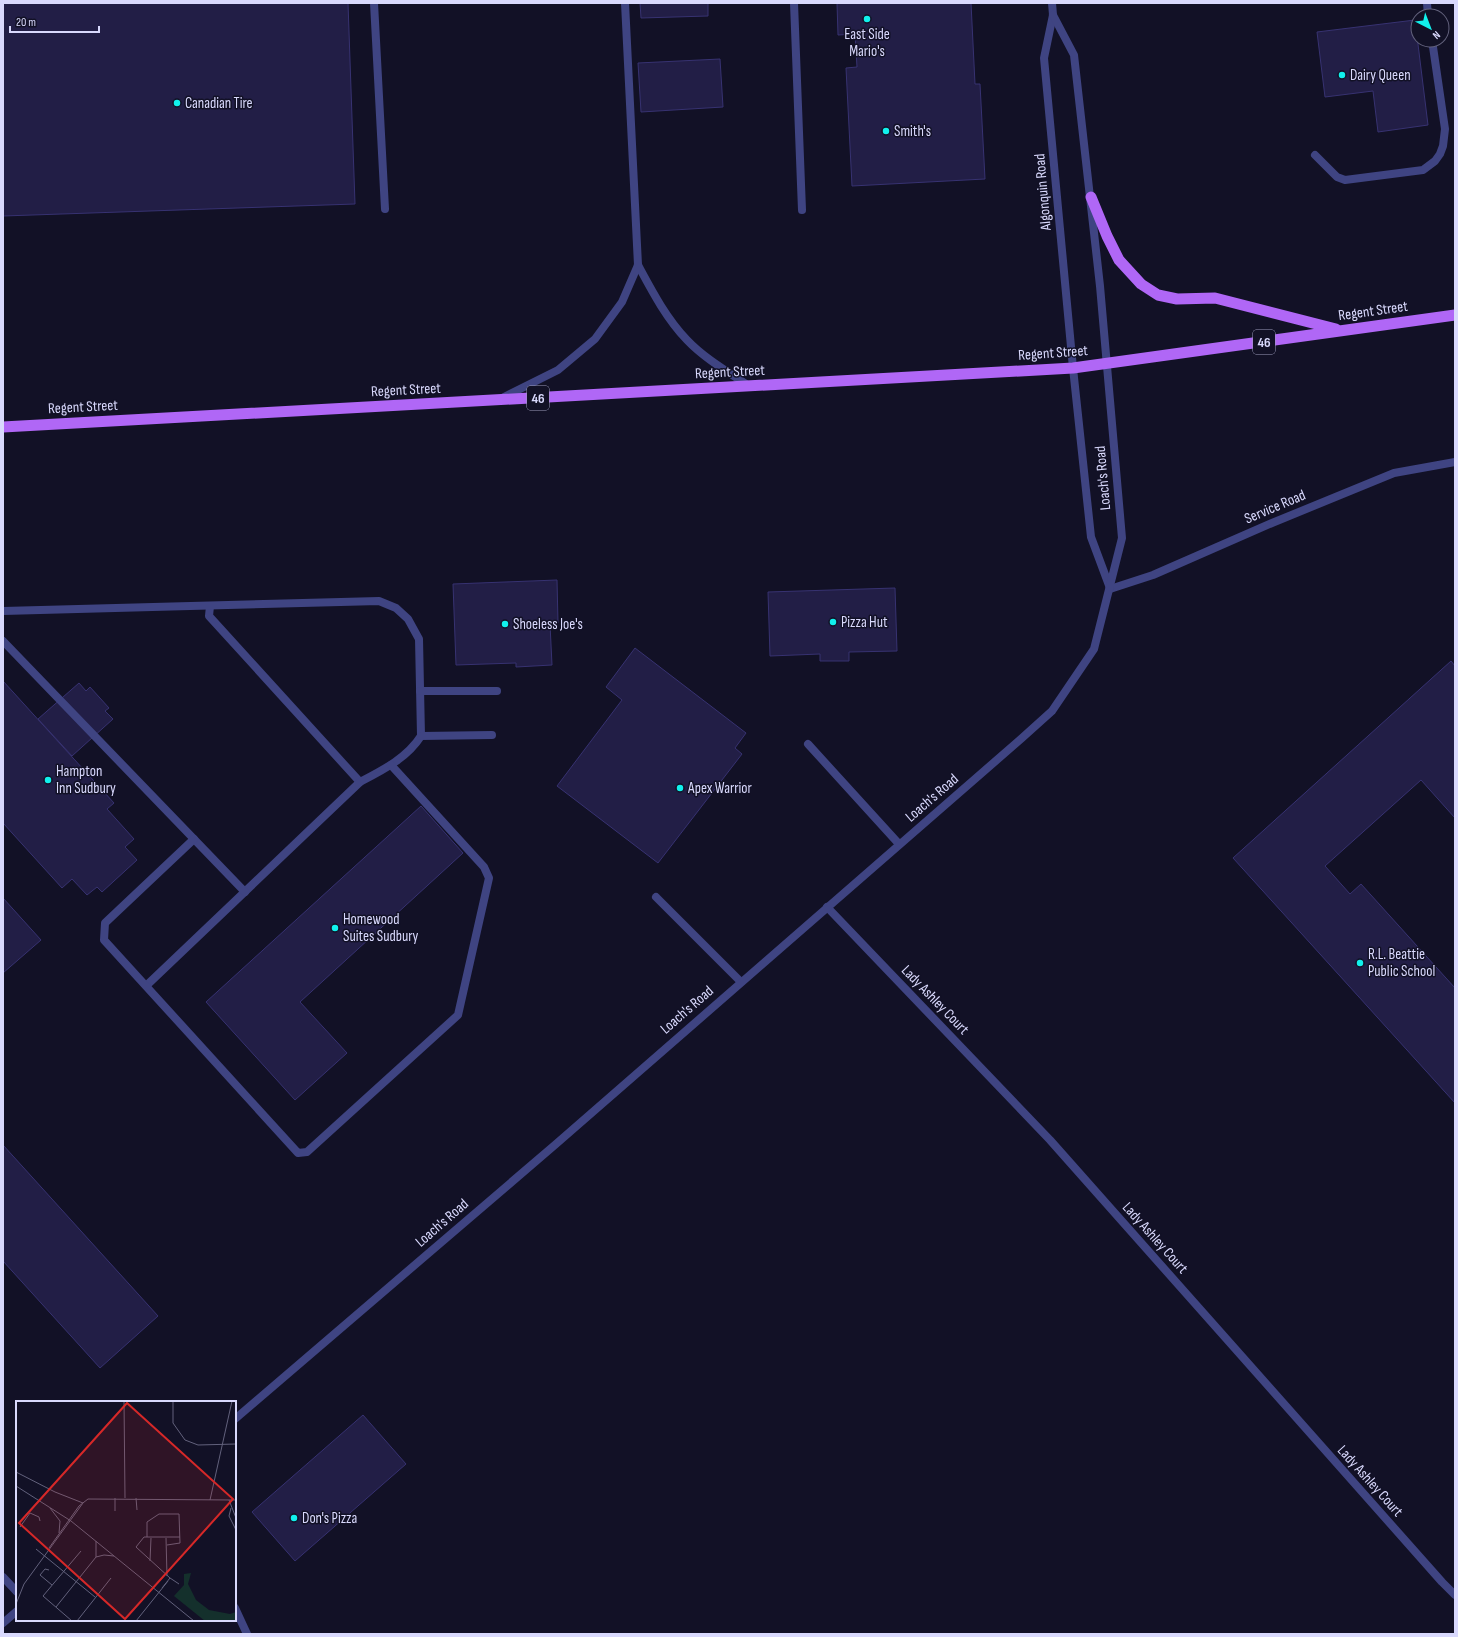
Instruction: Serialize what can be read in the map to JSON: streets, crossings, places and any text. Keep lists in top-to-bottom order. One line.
{"streets":{"main road":["Regent Street","46"],"street":["Algonquin Road","Loach's Road","Service Road","Lady Ashley Court"]},"crossings":[["Algonquin Road","Regent Street"],["Algonquin Road","Loach's Road"],["Regent Street","Loach's Road"],["Loach's Road","Service Road"],["Loach's Road","Lady Ashley Court"]],"places":["East Side Mario's","Dairy Queen","Canadian Tire","Smith's","Pizza Hut","Shoeless Joe's","Hampton Inn Sudbury","Apex Warrior","Homewood Suites Sudbury","R.L. Beattie Public School","Don's Pizza"],"scale_bar":"20 m","north":"bottom right"}
